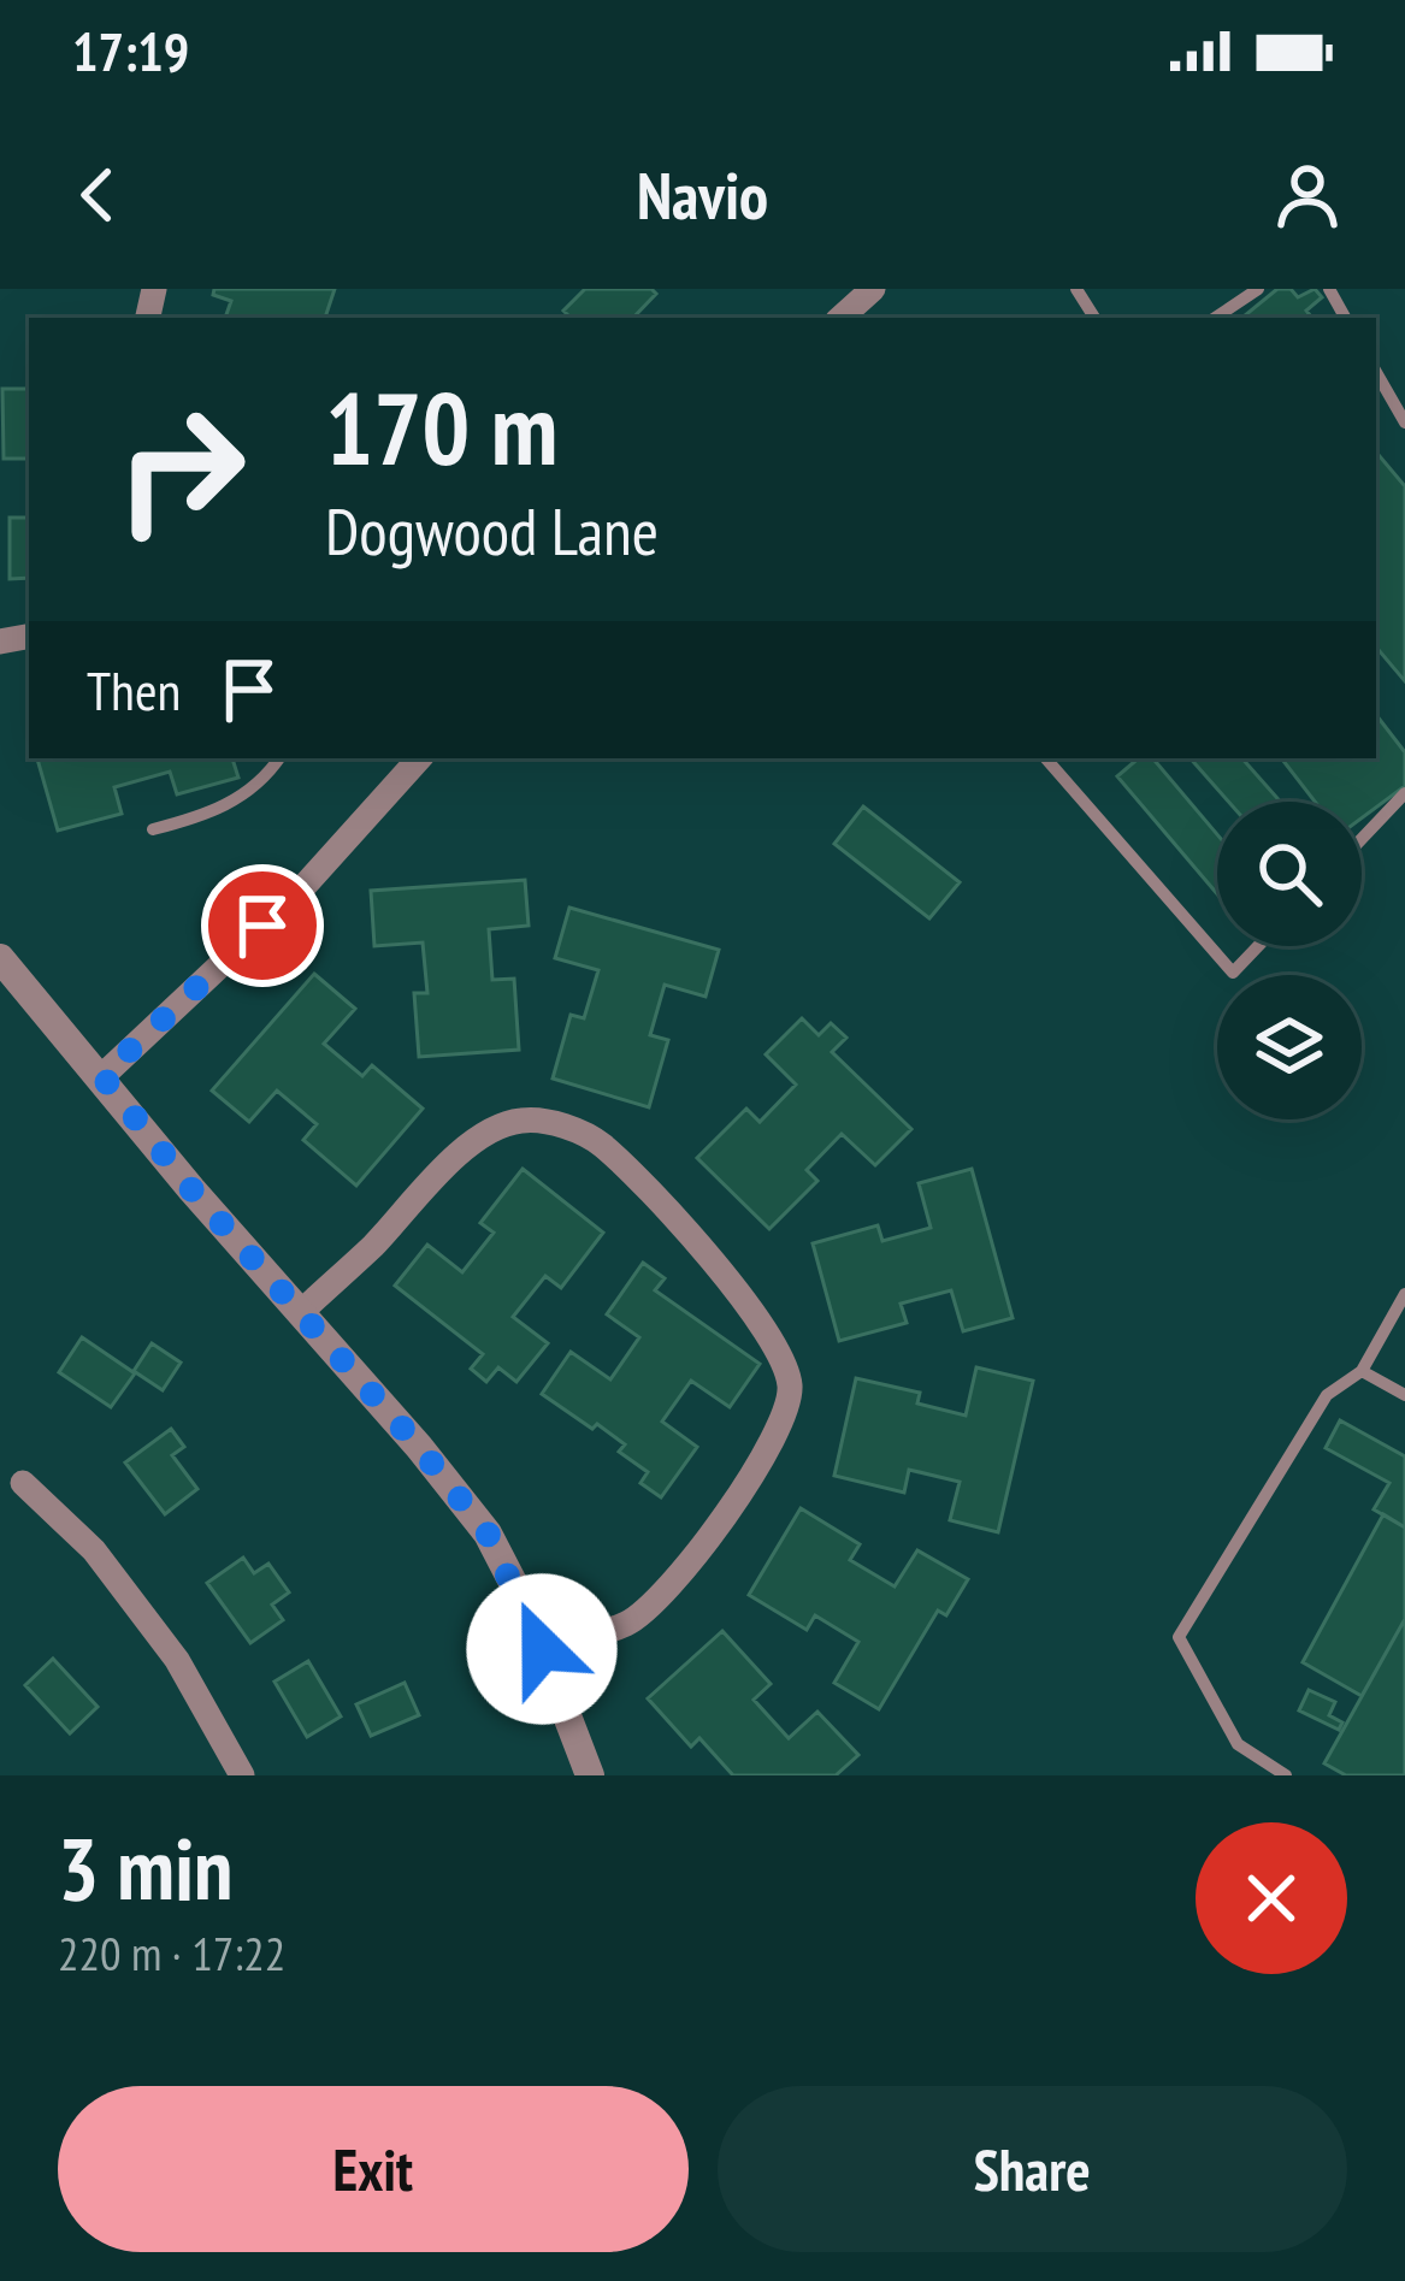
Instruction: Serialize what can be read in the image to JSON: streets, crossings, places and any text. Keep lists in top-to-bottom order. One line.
{"page":{"status":"17:19","header":"Navio","turn":["170 m","Dogwood Lane"],"then":"Then","heading":["3 min","220 m · 17:22"],"buttons":["Exit","Share"]}}
